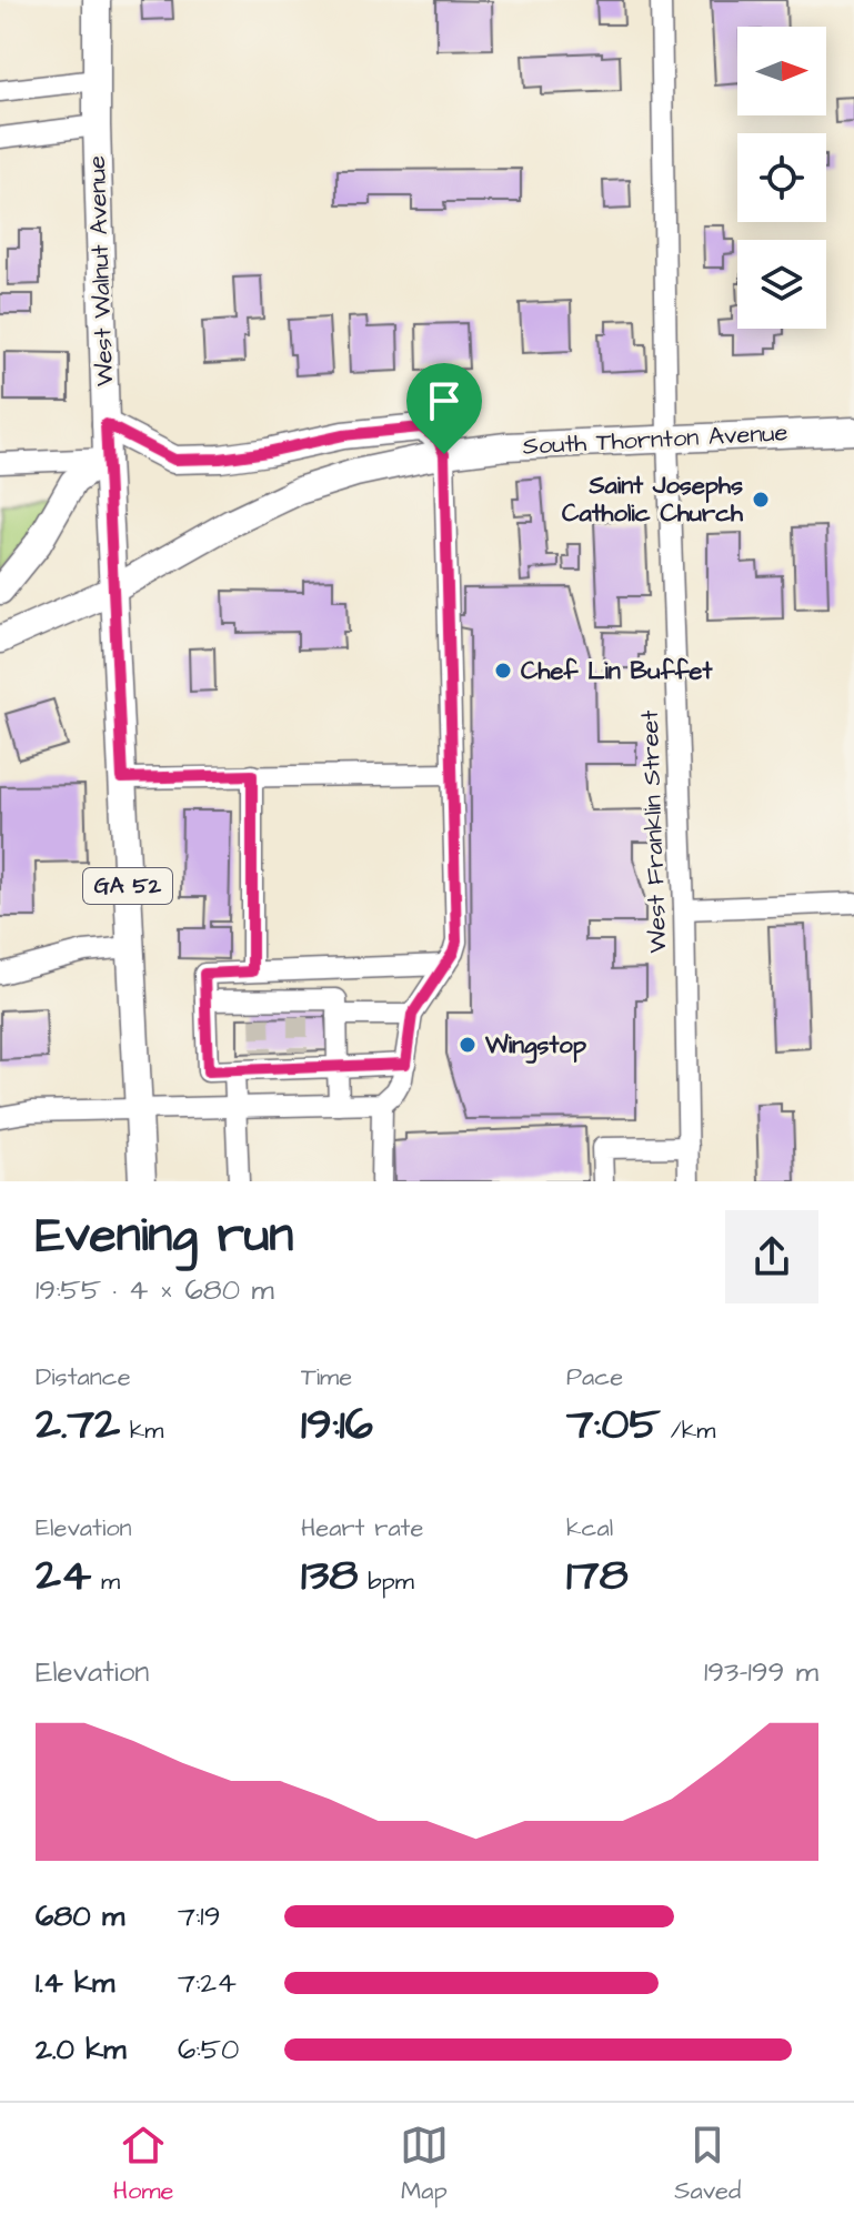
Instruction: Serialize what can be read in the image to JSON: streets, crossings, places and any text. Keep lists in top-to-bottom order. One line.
{"streets":{"main road":["West Walnut Avenue","South Thornton Avenue","GA 52"],"street":["West Franklin Street"]},"crossings":[["West Walnut Avenue","South Thornton Avenue"],["South Thornton Avenue","West Franklin Street"]],"places":["Saint Josephs Catholic Church","Chef Lin Buffet","Wingstop"],"north":"right","page":{"heading":["Evening run","19:55 · 4 × 680 m"],"stats":[["Distance","2.72 km"],["Time","19:16"],["Pace","7:05 /km"],["Elevation","24 m"],["Heart rate","138 bpm"],["kcal","178"]],"chart":["Elevation","193–199 m"],"list":[{"name":"680 m","note":"7:19"},{"name":"1.4 km","note":"7:24"},{"name":"2.0 km","note":"6:50"}],"tabs":["Home","Map","Saved"]}}
